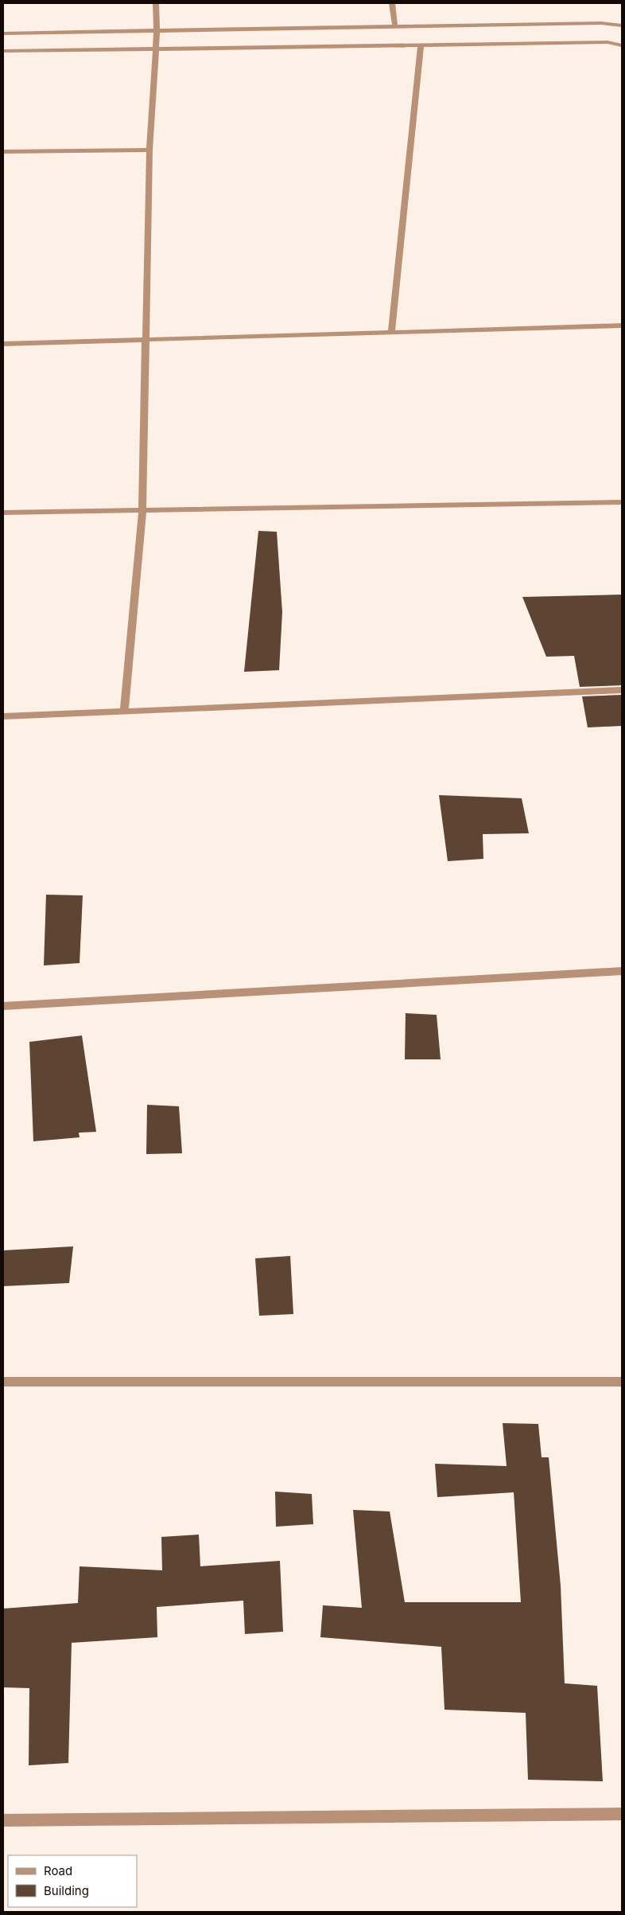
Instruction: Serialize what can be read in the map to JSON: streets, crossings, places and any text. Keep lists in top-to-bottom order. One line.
{"legend":["Road","Building"]}
